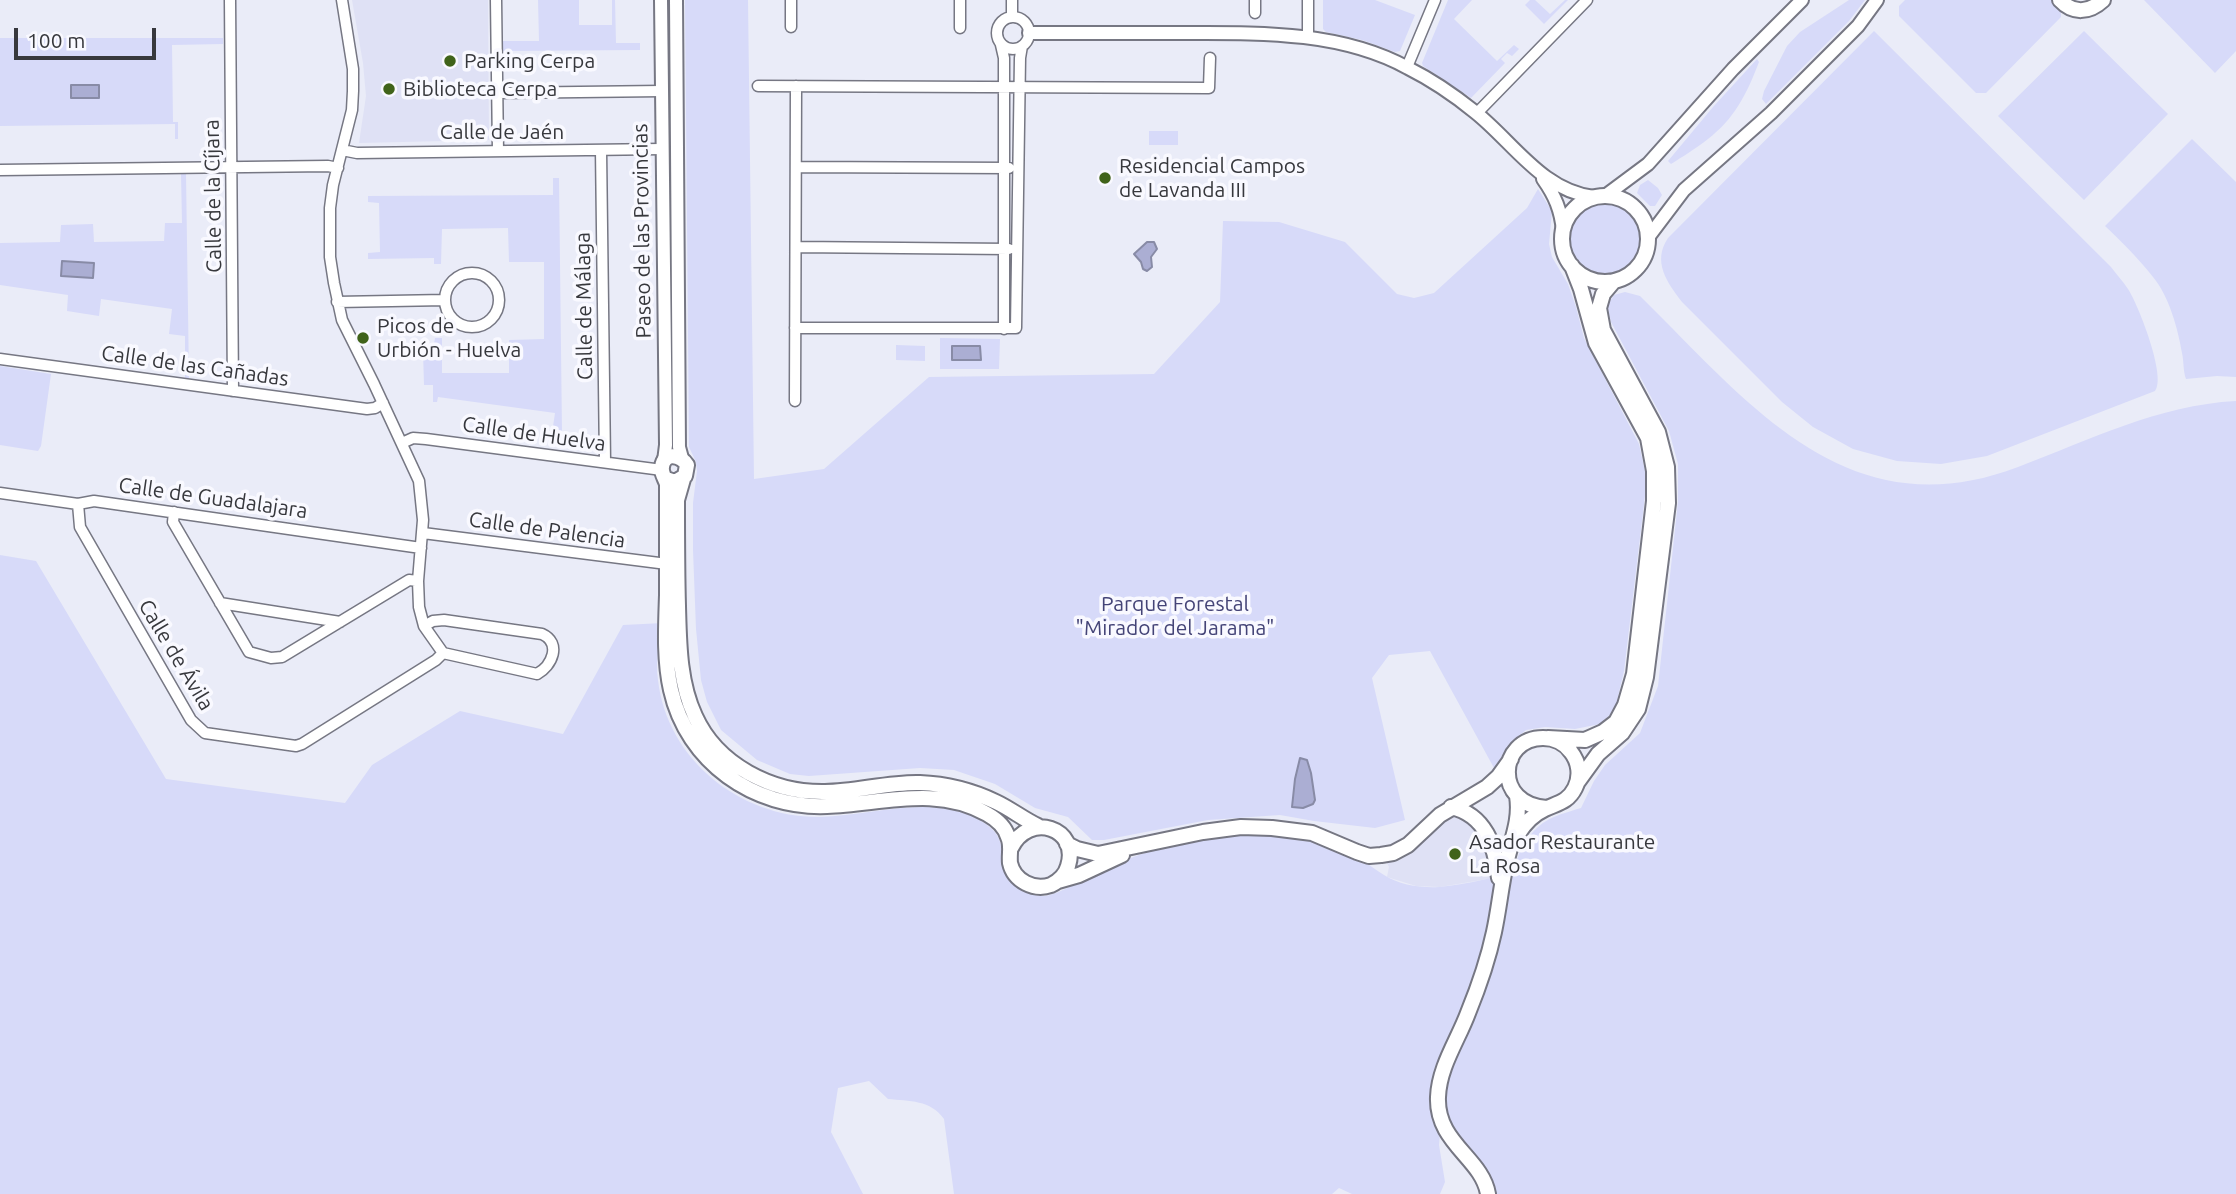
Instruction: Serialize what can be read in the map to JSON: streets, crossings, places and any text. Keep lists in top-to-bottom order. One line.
{"streets":{"main road":["Paseo de las Provincias"],"street":["Calle de Jaén","Calle de la Cíjara","Calle de Málaga","Calle de las Cañadas","Calle de Huelva","Calle de Guadalajara","Calle de Palencia","Calle de Ávila"]},"crossings":[["Calle de Jaén","Paseo de las Provincias"],["Calle de Jaén","Calle de Málaga"],["Calle de la Cíjara","Calle de las Cañadas"],["Paseo de las Provincias","Calle de Huelva"],["Paseo de las Provincias","Calle de Palencia"],["Calle de Málaga","Calle de Huelva"],["Calle de Guadalajara","Calle de Ávila"]],"parks":["Parque Forestal \"Mirador del Jarama\""],"places":["Parking Cerpa","Biblioteca Cerpa","Residencial Campos de Lavanda III","Picos de Urbión - Huelva","Asador Restaurante La Rosa"],"scale_bar":"100 m"}
